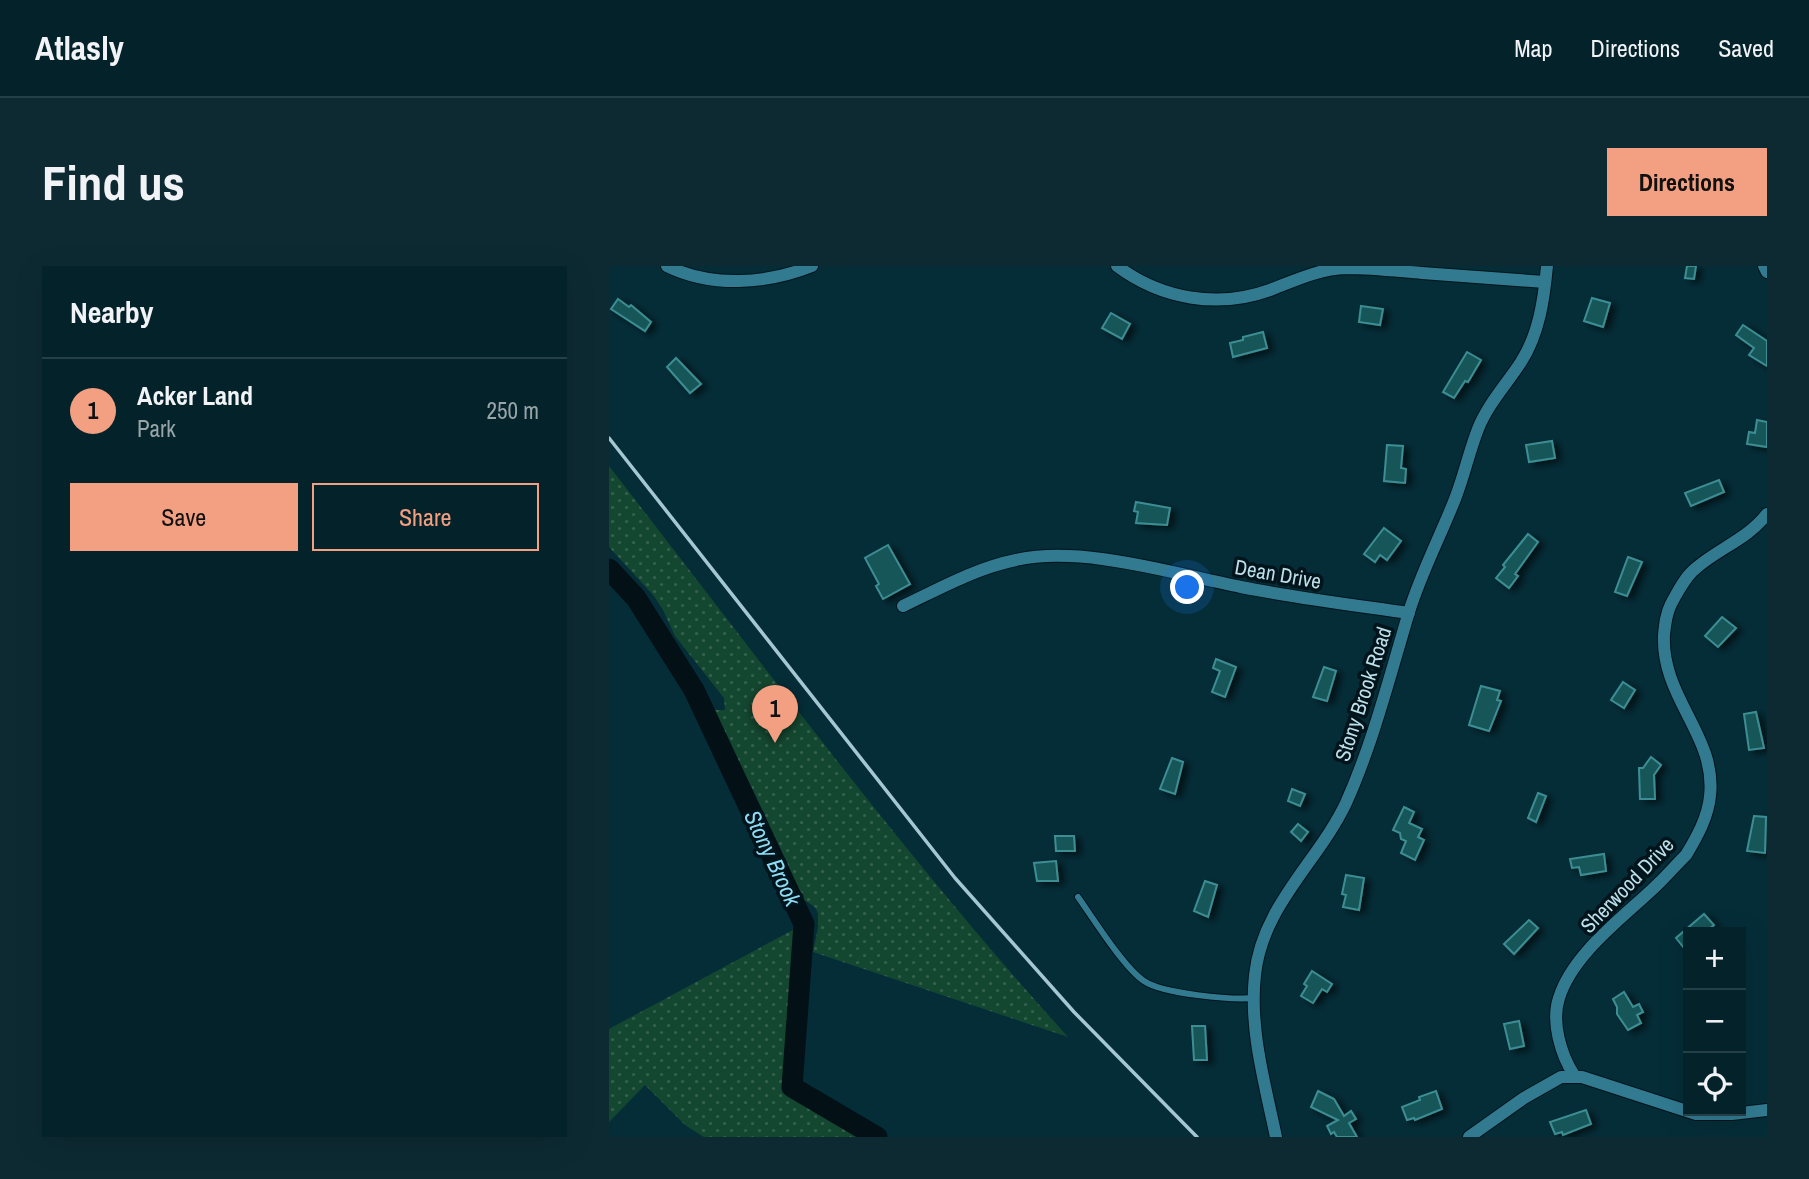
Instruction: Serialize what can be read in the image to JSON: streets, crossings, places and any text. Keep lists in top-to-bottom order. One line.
{"streets":{"street":["Dean Drive","Stony Brook Road","Sherwood Drive"]},"crossings":[["Dean Drive","Stony Brook Road"]],"water":["Stony Brook"],"page":{"header":"Atlasly","nav":["Map","Directions","Saved"],"buttons":["Directions",["Save","Share"]],"title":"Find us","heading":"Nearby","list":[{"mark":"1","name":"Acker Land","note":"Park","value":"250 m"}],"pins":"1","map_buttons":["+","−"]}}
